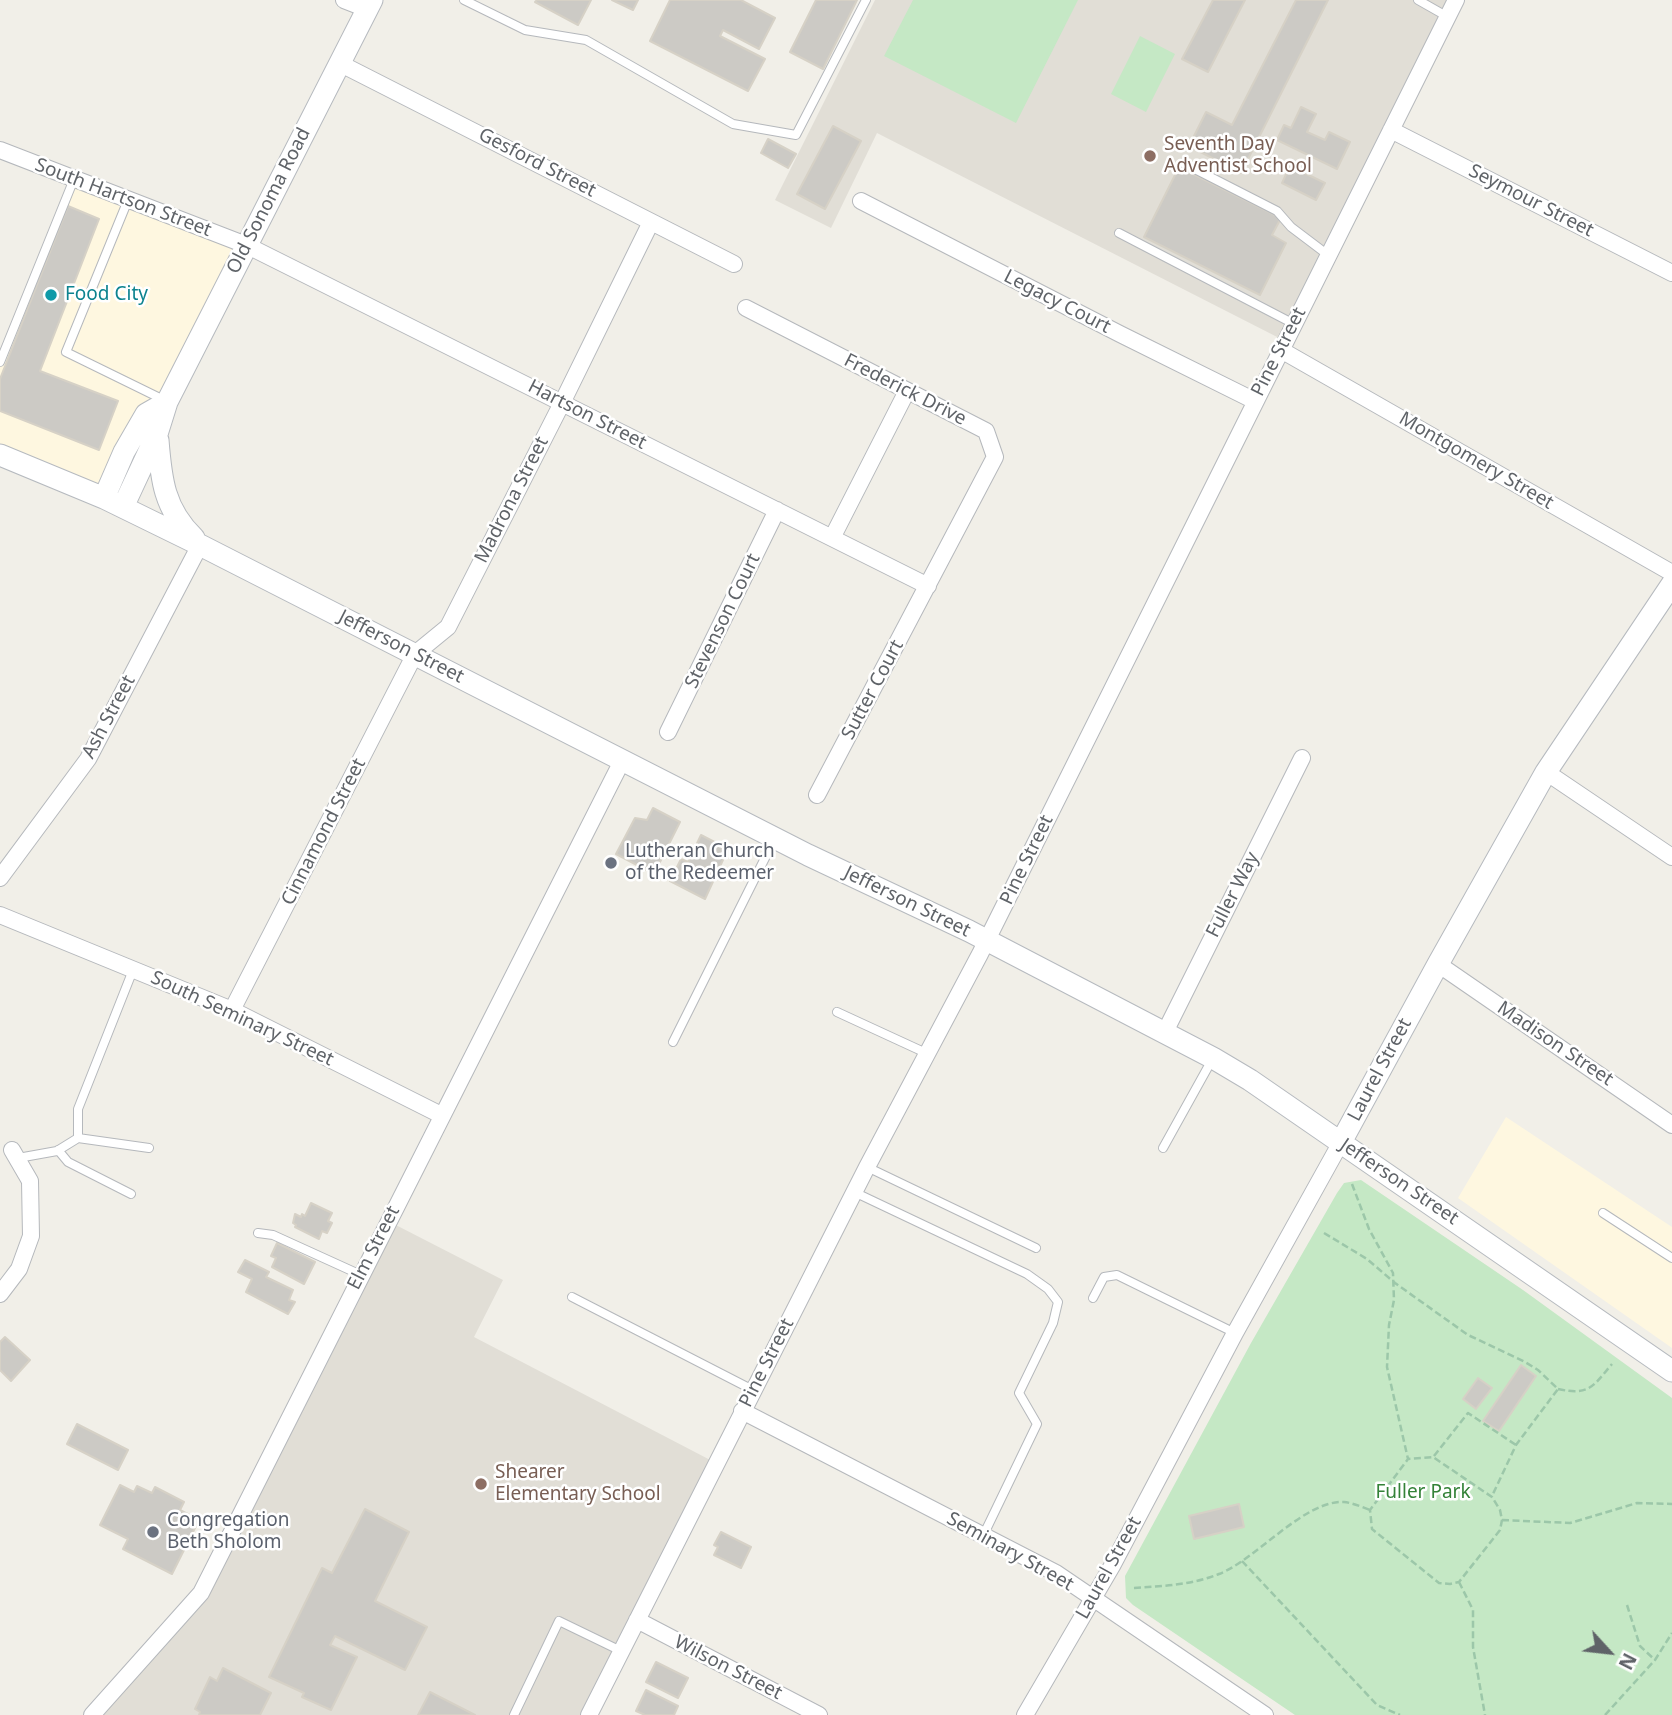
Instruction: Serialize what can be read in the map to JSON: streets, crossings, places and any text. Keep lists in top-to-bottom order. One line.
{"streets":{"main road":["Old Sonoma Road","Jefferson Street","Laurel Street"],"street":["Gesford Street","South Hartson Street","Seymour Street","Legacy Court","Pine Street","Frederick Drive","Hartson Street","Montgomery Street","Madrona Street","Stevenson Court","Sutter Court","Ash Street","Cinnamond Street","Fuller Way","South Seminary Street","Madison Street","Elm Street","Seminary Street","Wilson Street"]},"crossings":[["Gesford Street","Old Sonoma Road"],["Gesford Street","Madrona Street"],["South Hartson Street","Old Sonoma Road"],["South Hartson Street","Hartson Street"],["Old Sonoma Road","Hartson Street"],["Old Sonoma Road","Jefferson Street"],["Seymour Street","Pine Street"],["Legacy Court","Pine Street"],["Pine Street","Montgomery Street"],["Pine Street","Jefferson Street"],["Pine Street","Seminary Street"],["Pine Street","Wilson Street"],["Frederick Drive","Hartson Street"],["Frederick Drive","Sutter Court"],["Hartson Street","Madrona Street"],["Hartson Street","Stevenson Court"],["Hartson Street","Sutter Court"],["Madrona Street","Jefferson Street"],["Madrona Street","Cinnamond Street"],["Jefferson Street","Ash Street"],["Jefferson Street","Cinnamond Street"],["Jefferson Street","Fuller Way"],["Jefferson Street","Laurel Street"],["Jefferson Street","Elm Street"],["Cinnamond Street","South Seminary Street"],["South Seminary Street","Elm Street"],["Madison Street","Laurel Street"],["Laurel Street","Seminary Street"]],"parks":["Fuller Park"],"places":["Seventh Day Adventist School","Food City","Lutheran Church of the Redeemer","Shearer Elementary School","Congregation Beth Sholom"],"north":"bottom right"}
